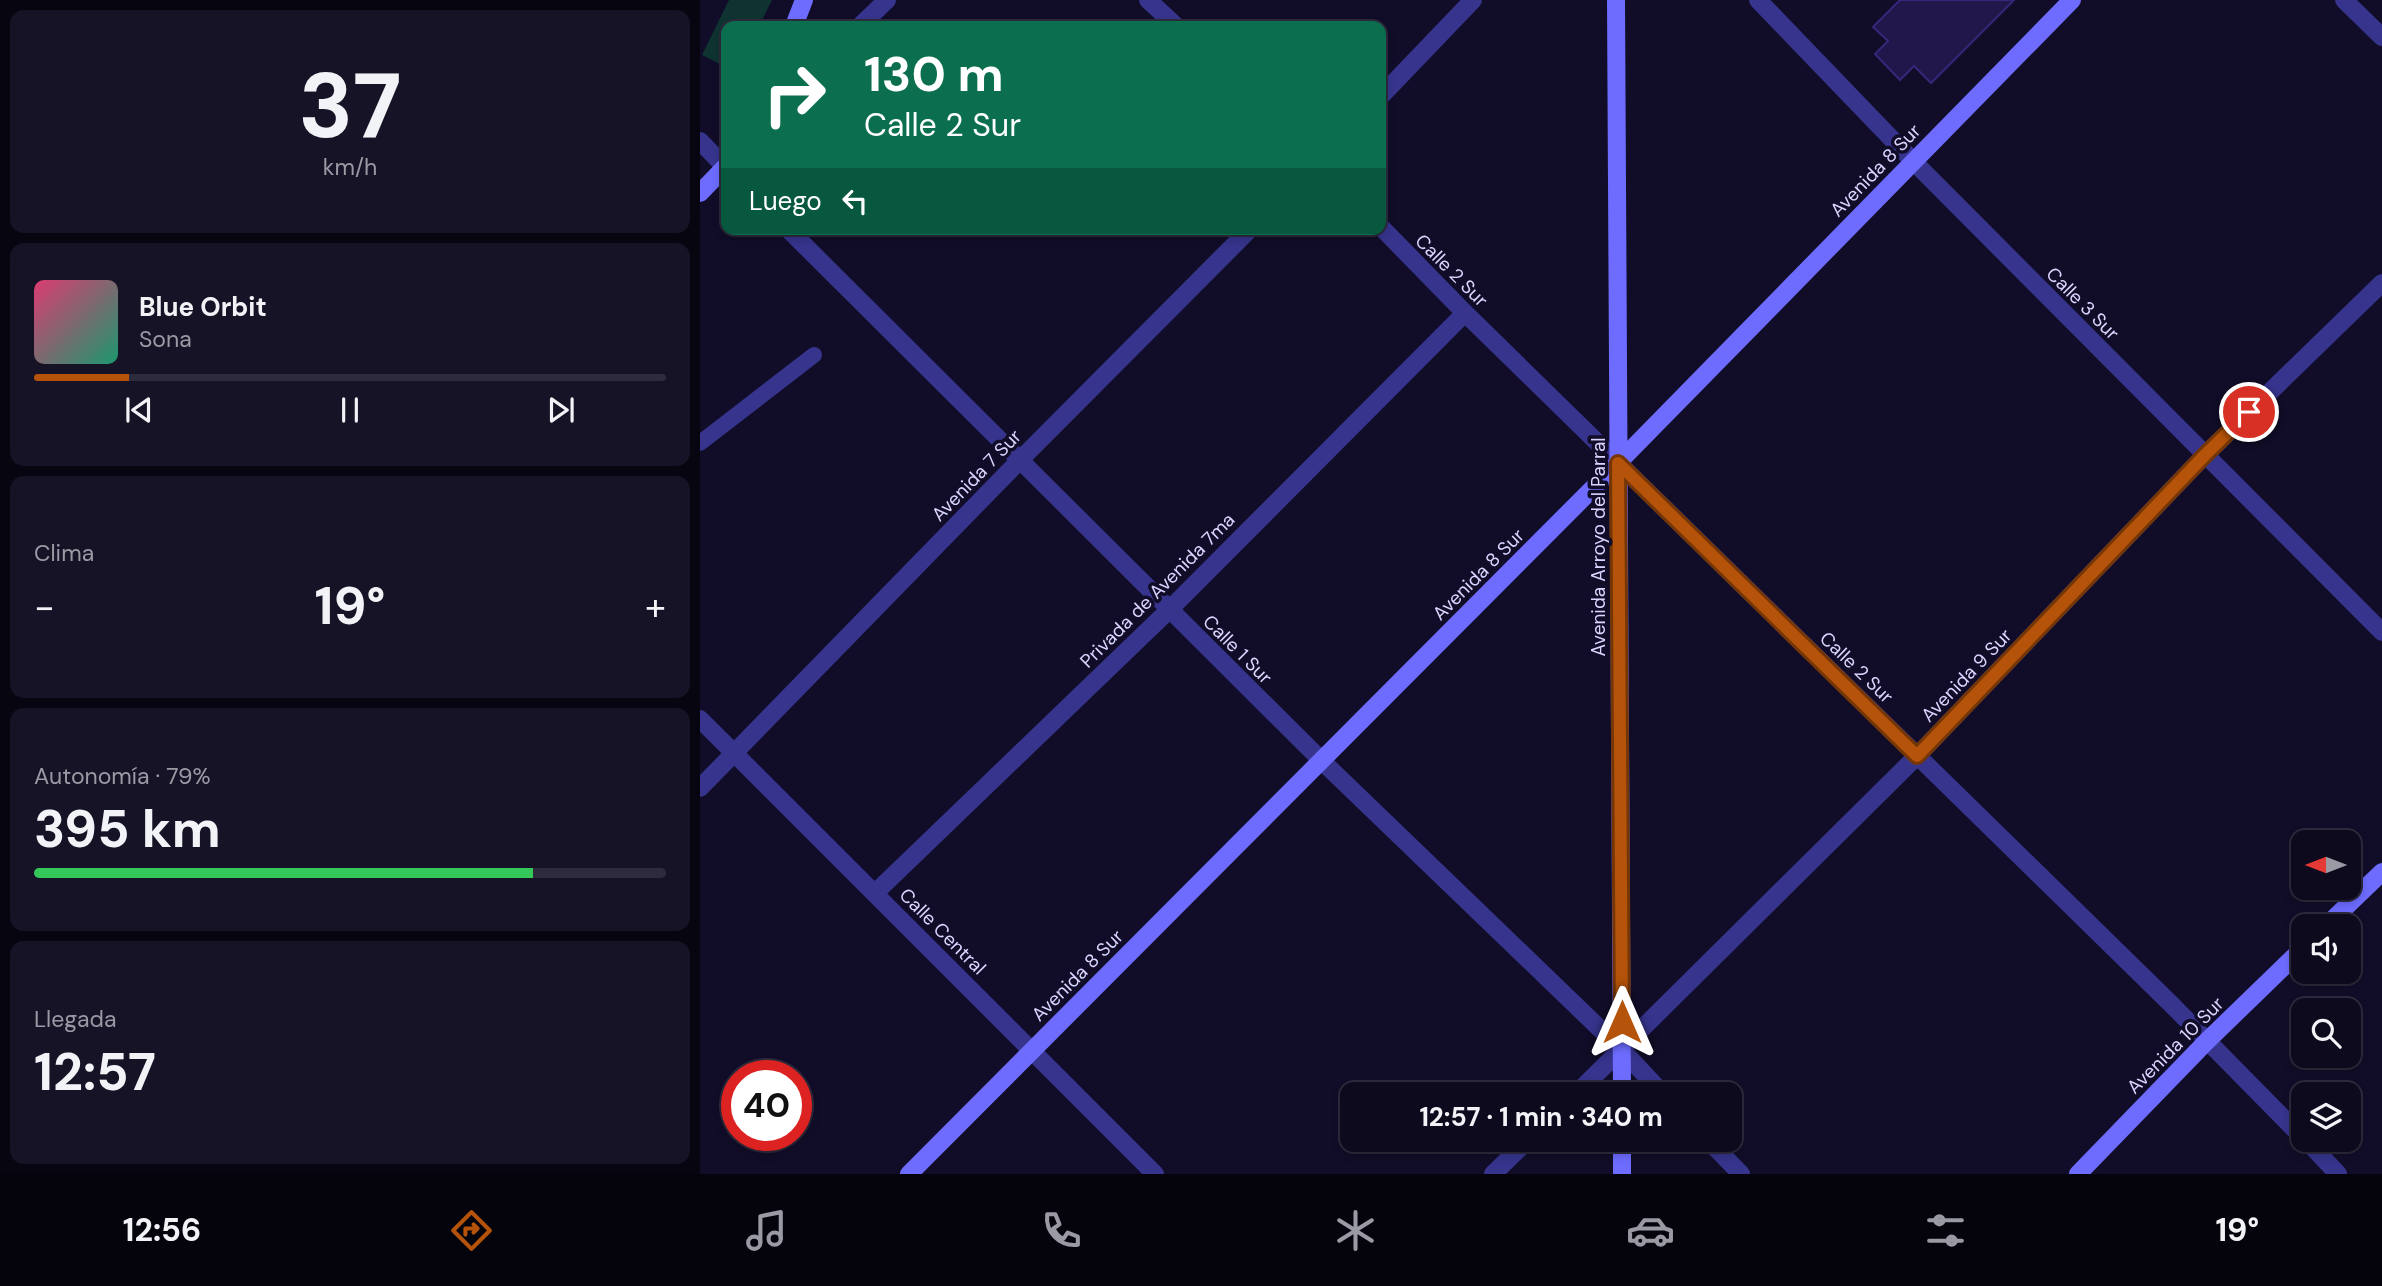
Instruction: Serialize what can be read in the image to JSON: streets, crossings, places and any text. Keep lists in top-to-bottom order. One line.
{"streets":{"main road":["Avenida 8 Sur","Avenida Arroyo del Parral","Avenida 10 Sur"],"street":["Calle 2 Sur","Calle 3 Sur","Avenida 7 Sur","Privada de Avenida 7ma","Calle 1 Sur","Avenida 9 Sur","Calle Central"]},"crossings":[["Avenida 8 Sur","Calle 2 Sur"],["Avenida 8 Sur","Calle 3 Sur"],["Avenida 8 Sur","Avenida Arroyo del Parral"],["Avenida 8 Sur","Calle 1 Sur"],["Avenida 8 Sur","Calle Central"],["Calle 2 Sur","Avenida Arroyo del Parral"],["Calle 2 Sur","Privada de Avenida 7ma"],["Calle 2 Sur","Avenida 9 Sur"],["Calle 2 Sur","Avenida 10 Sur"],["Calle 3 Sur","Avenida 9 Sur"],["Avenida 7 Sur","Calle 1 Sur"],["Avenida 7 Sur","Calle Central"],["Avenida Arroyo del Parral","Calle 1 Sur"],["Avenida Arroyo del Parral","Avenida 9 Sur"],["Privada de Avenida 7ma","Calle 1 Sur"],["Privada de Avenida 7ma","Calle Central"],["Calle 1 Sur","Avenida 9 Sur"]],"north":"left","page":{"tile":[["37","km/h"],"Clima",["Autonomía · 79%","395 km"],["Llegada","12:57"]],"turn":["130 m","Calle 2 Sur"],"then":"Luego","song":["Blue Orbit","Sona"],"heat":["−","19°","+"],"limit":"40","trip":"12:57 · 1 min · 340 m","tabs":["12:56","19°"]}}
